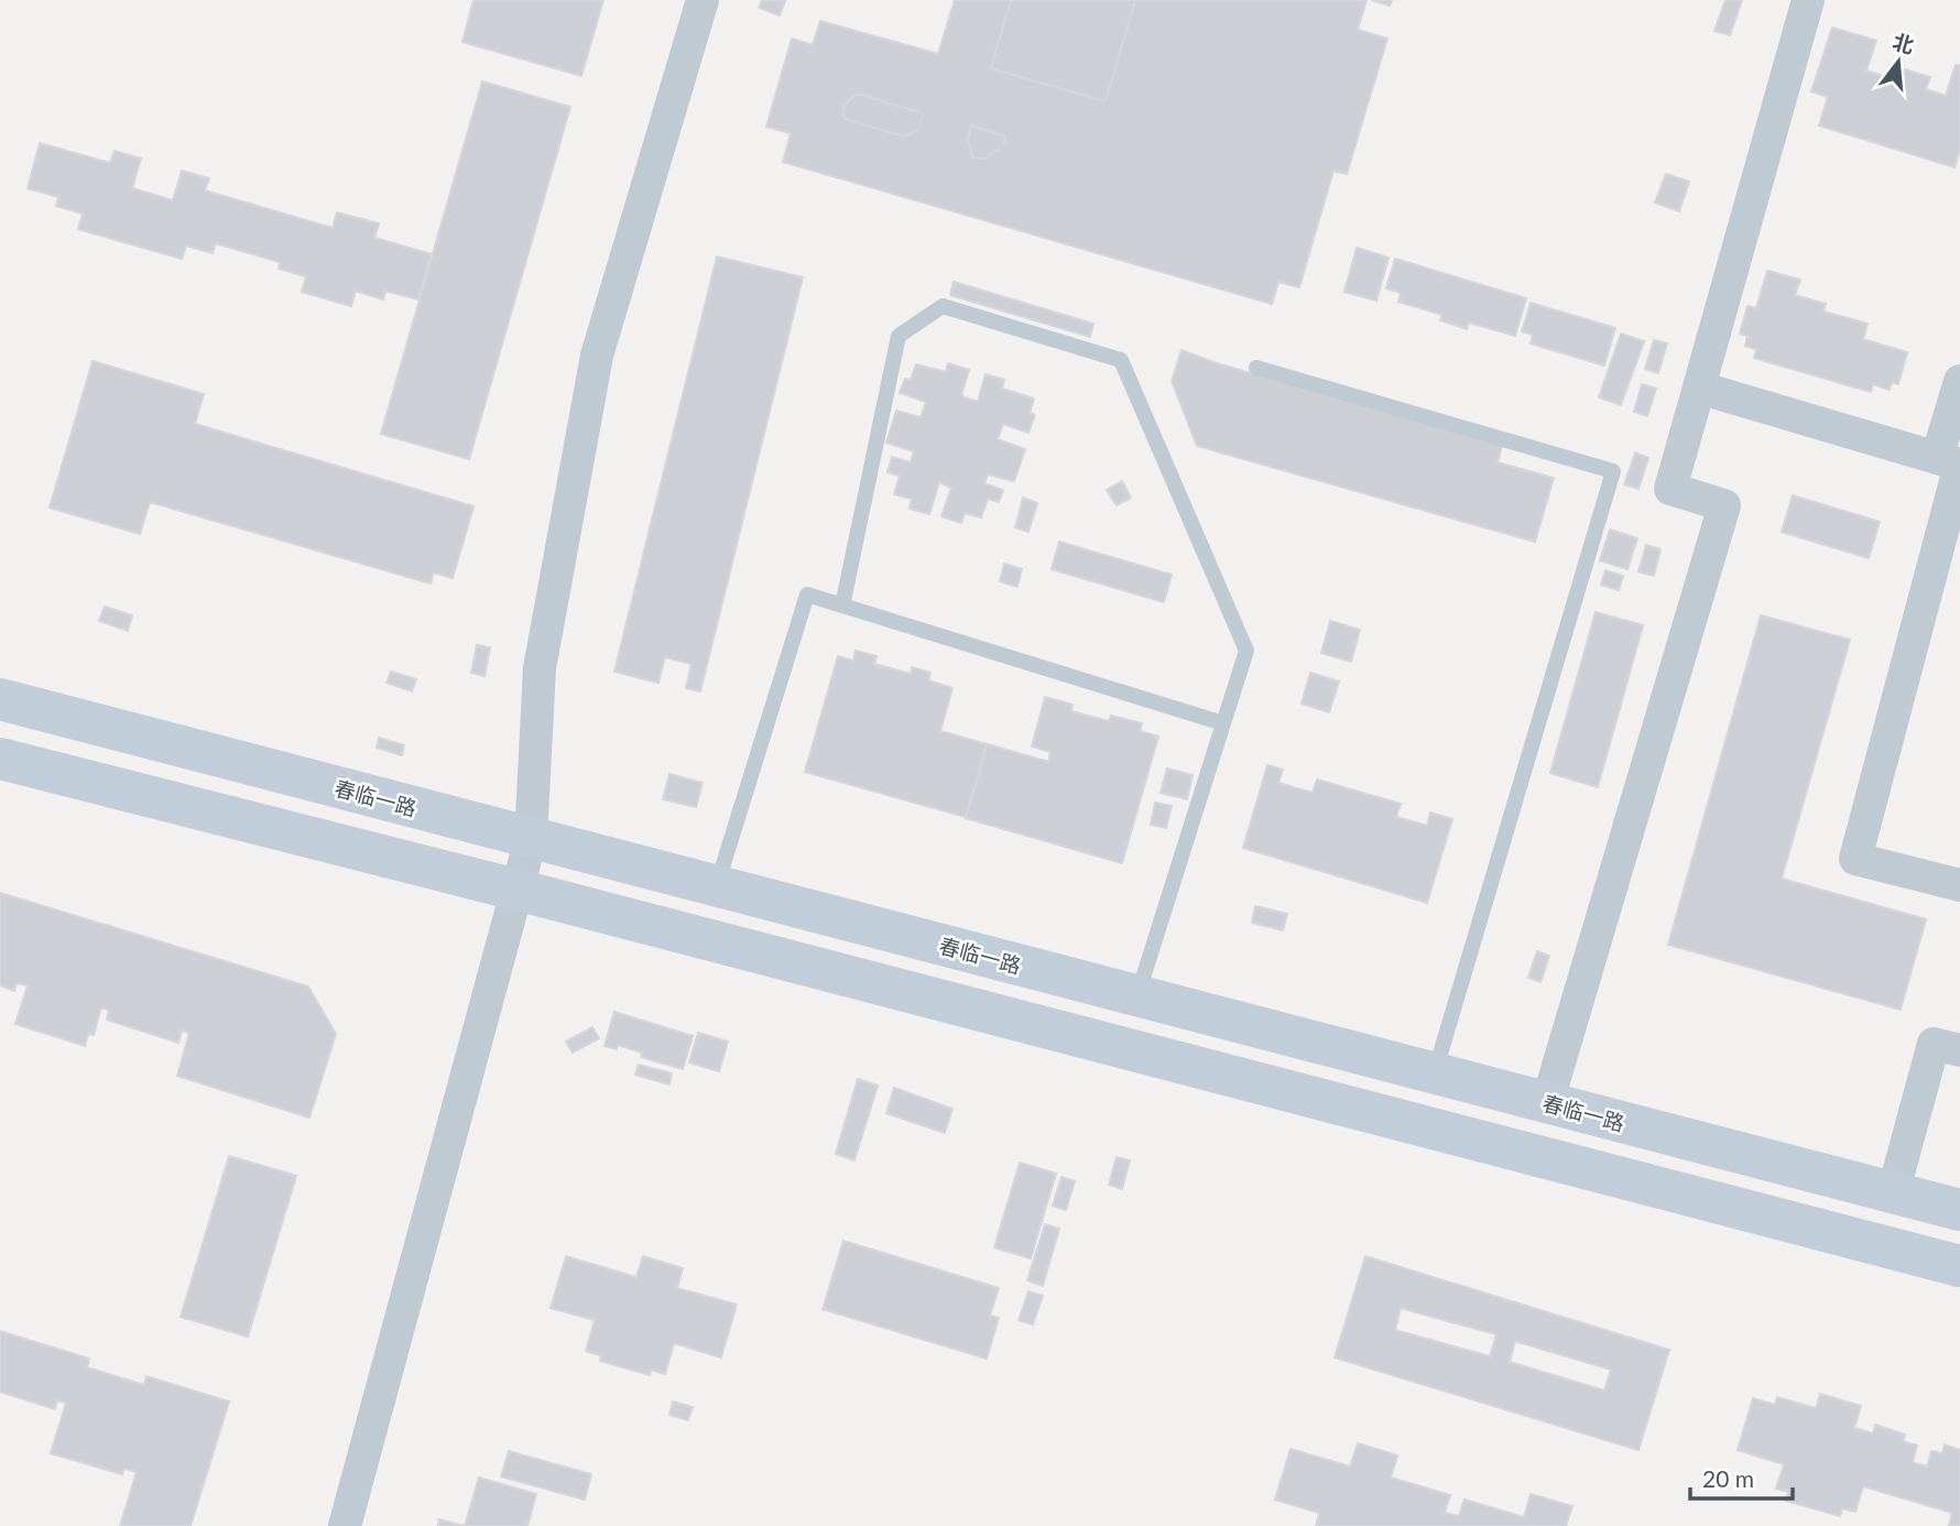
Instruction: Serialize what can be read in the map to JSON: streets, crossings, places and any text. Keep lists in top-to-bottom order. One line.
{"streets":{"main road":["春临一路"]},"scale_bar":"20 m","north":"top"}
